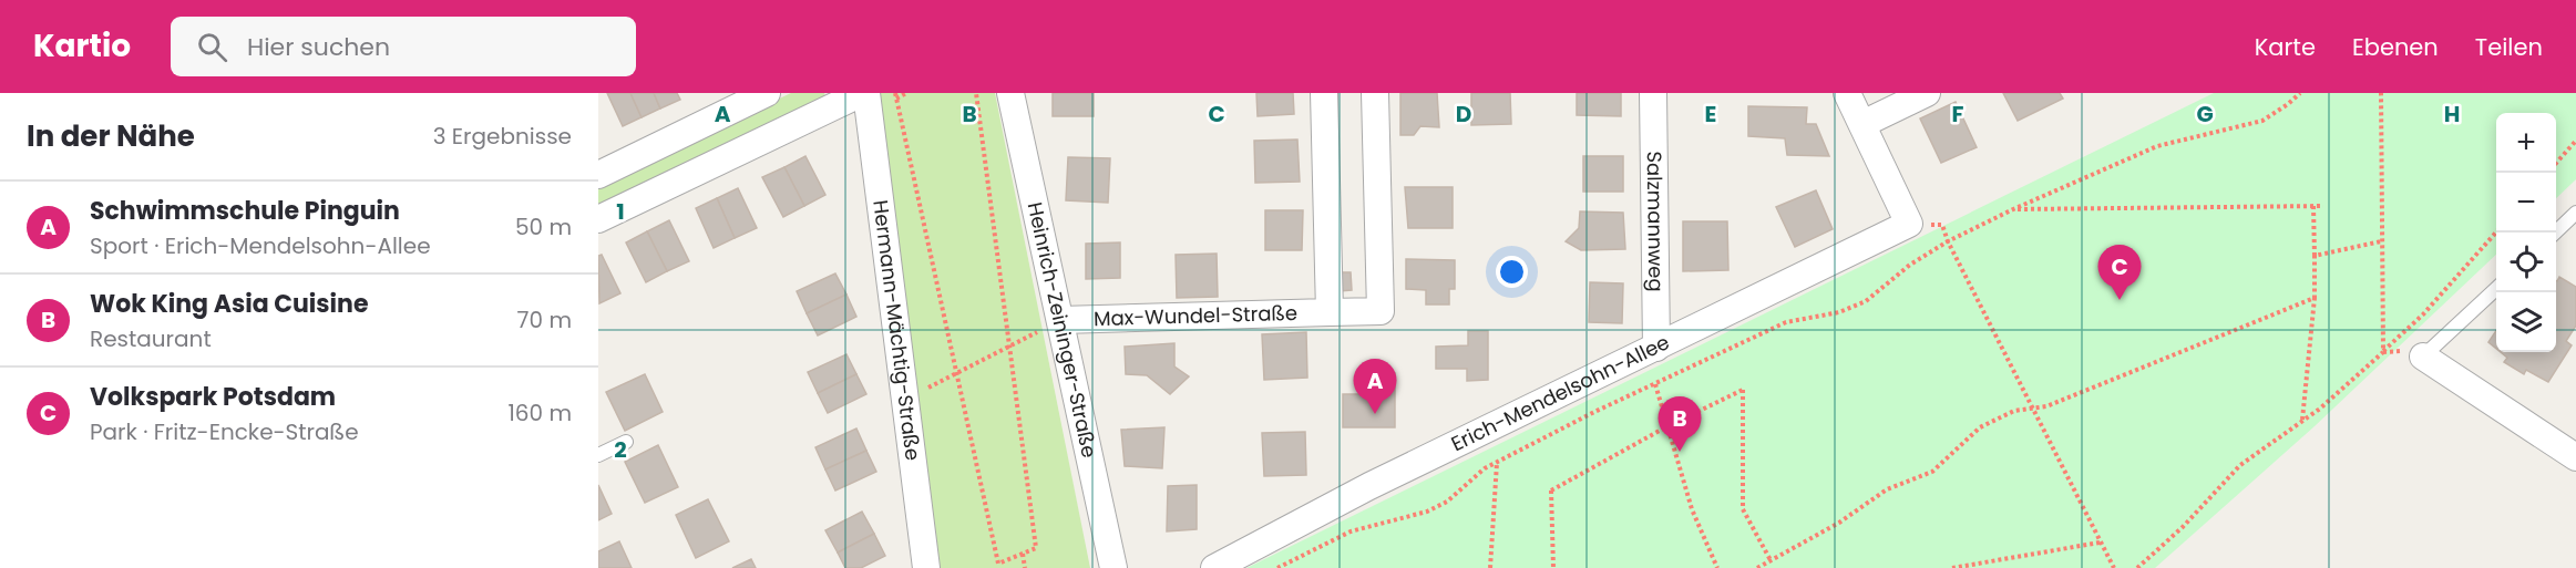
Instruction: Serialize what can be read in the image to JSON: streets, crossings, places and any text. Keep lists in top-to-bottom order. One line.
{"streets":{"street":["Salzmannweg","Max-Wundel-Straße","Heinrich-Zeininger-Straße","Hermann-Mächtig-Straße","Erich-Mendelsohn-Allee"]},"crossings":[["Salzmannweg","Erich-Mendelsohn-Allee"],["Max-Wundel-Straße","Heinrich-Zeininger-Straße"]],"page":{"header":"Kartio","search":"Hier suchen","nav":["Karte","Ebenen","Teilen"],"heading":["In der Nähe","3 Ergebnisse"],"map_buttons":["+","−"],"list":[{"mark":"A","name":"Schwimmschule Pinguin","note":"Sport · Erich-Mendelsohn-Allee","value":"50 m"},{"mark":"B","name":"Wok King Asia Cuisine","note":"Restaurant","value":"70 m"},{"mark":"C","name":"Volkspark Potsdam","note":"Park · Fritz-Encke-Straße","value":"160 m"}],"pins":["C","A","B"]},"grid":{"columns":["A","B","C","D","E","F","G","H"],"rows":["1","2"]}}
